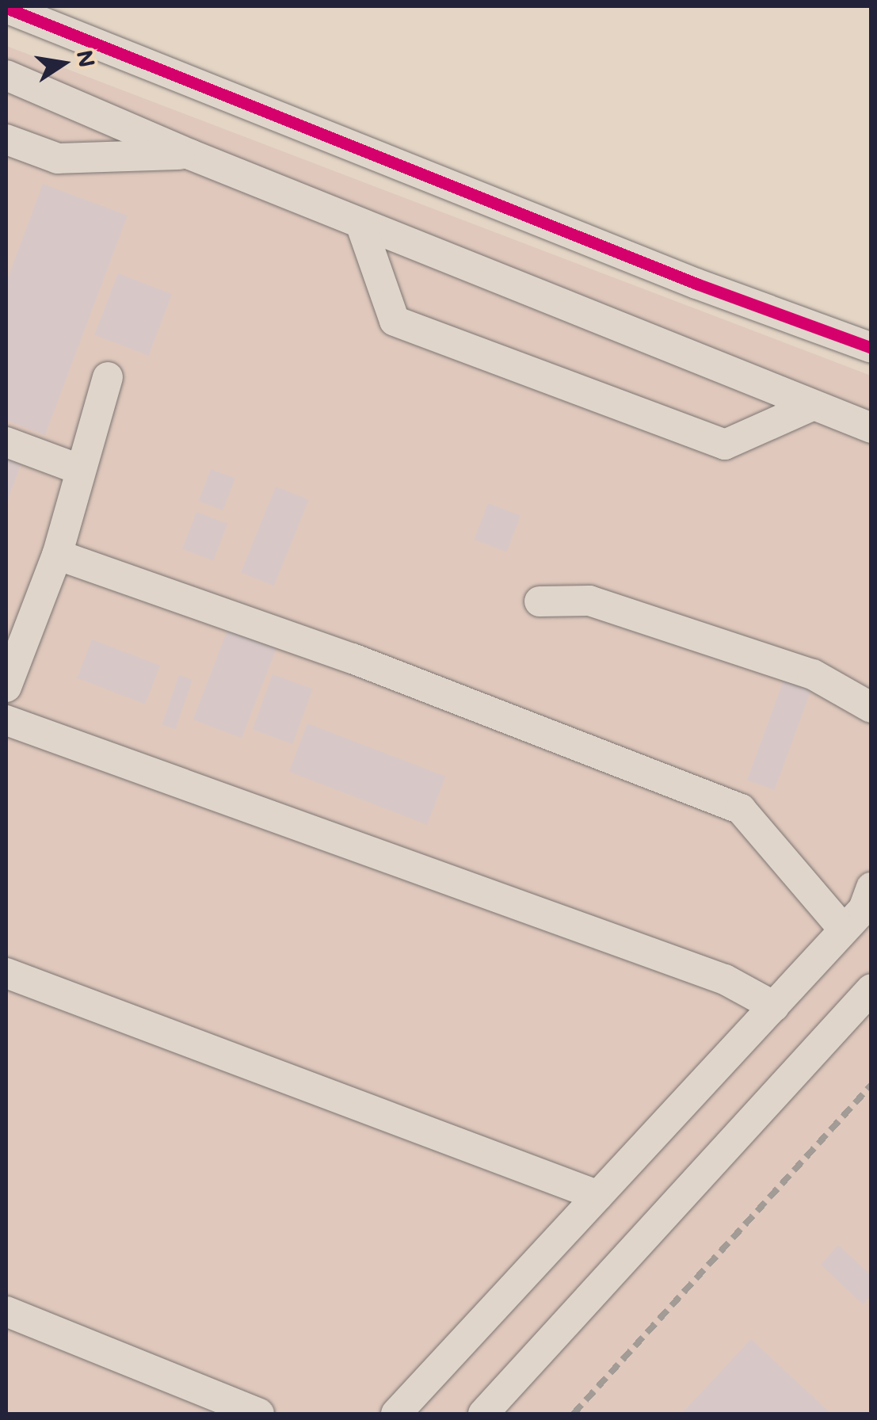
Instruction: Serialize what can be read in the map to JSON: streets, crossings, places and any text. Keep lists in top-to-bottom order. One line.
{"north":"right"}
